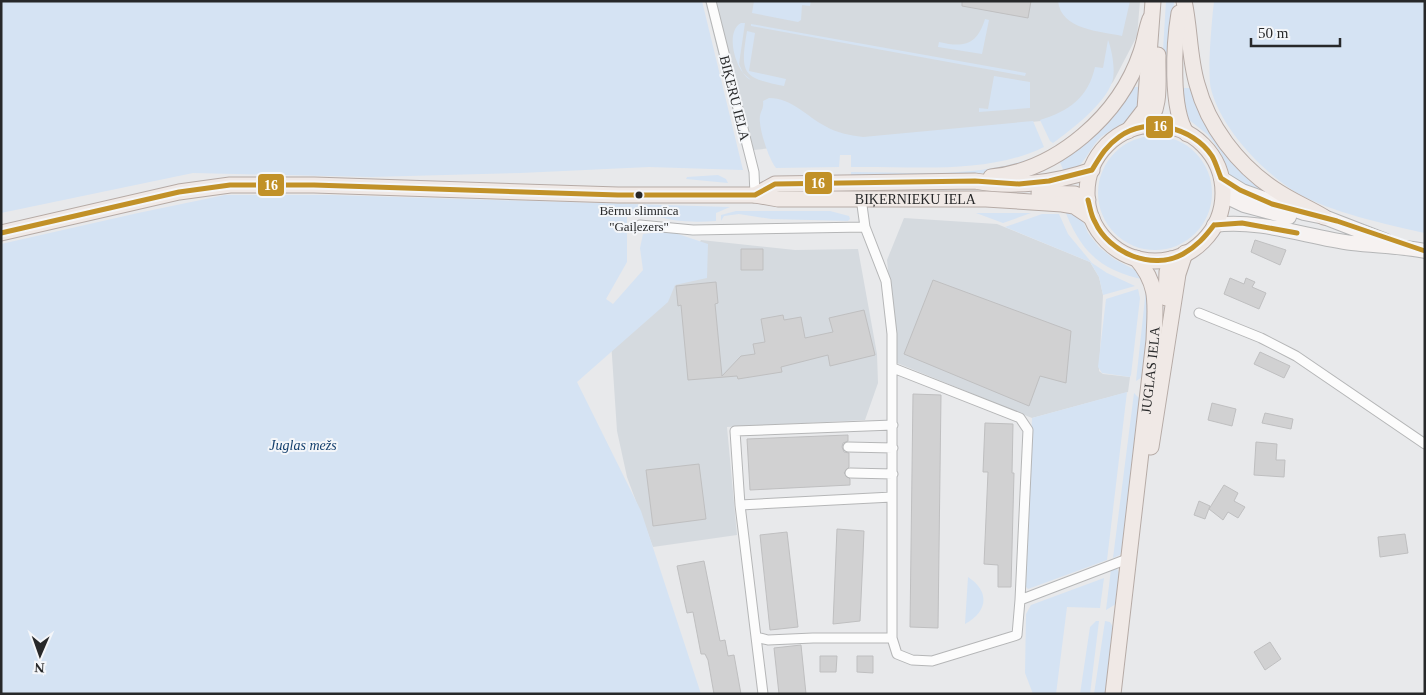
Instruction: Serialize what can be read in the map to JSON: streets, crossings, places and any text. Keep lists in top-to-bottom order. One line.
{"streets":{"main road":["BIĶERNIEKU IELA","JUGLAS IELA"],"street":["BIĶERU IELA"]},"crossings":[["BIĶERU IELA","BIĶERNIEKU IELA"],["BIĶERNIEKU IELA","JUGLAS IELA"]],"parks":["Juglas mežs"],"places":["Bērnu slimnīca \"Gaiļezers\""],"lines":["transit line 16"],"scale_bar":"50 m","north":"bottom"}
